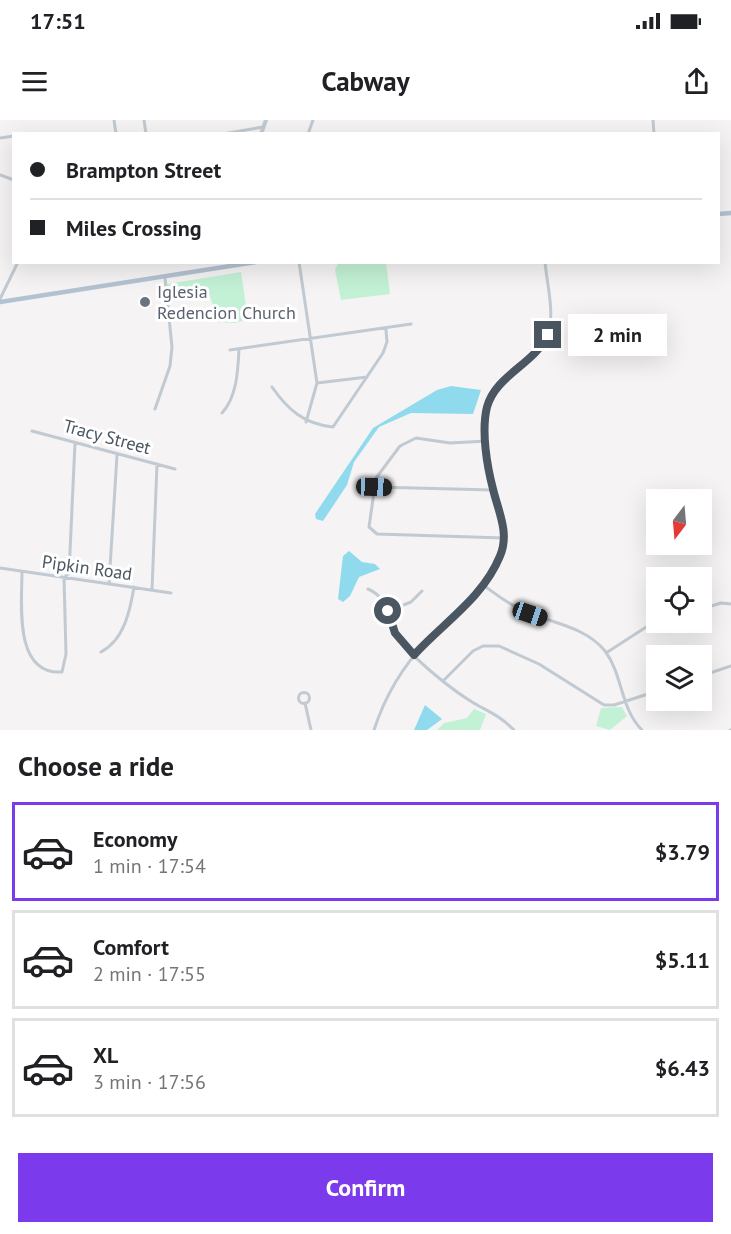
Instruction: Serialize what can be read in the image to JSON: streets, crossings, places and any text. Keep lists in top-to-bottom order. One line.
{"streets":{"street":["Tracy Street","Pipkin Road"]},"places":["Iglesia Redencion Church"],"north":"bottom","page":{"status":"17:51","header":"Cabway","banner":["Brampton Street","Miles Crossing"],"bubble":"2 min","heading":"Choose a ride","list":[{"name":"Economy","note":"1 min · 17:54","value":"$3.79"},{"name":"Comfort","note":"2 min · 17:55","value":"$5.11"},{"name":"XL","note":"3 min · 17:56","value":"$6.43"}],"buttons":"Confirm"}}
